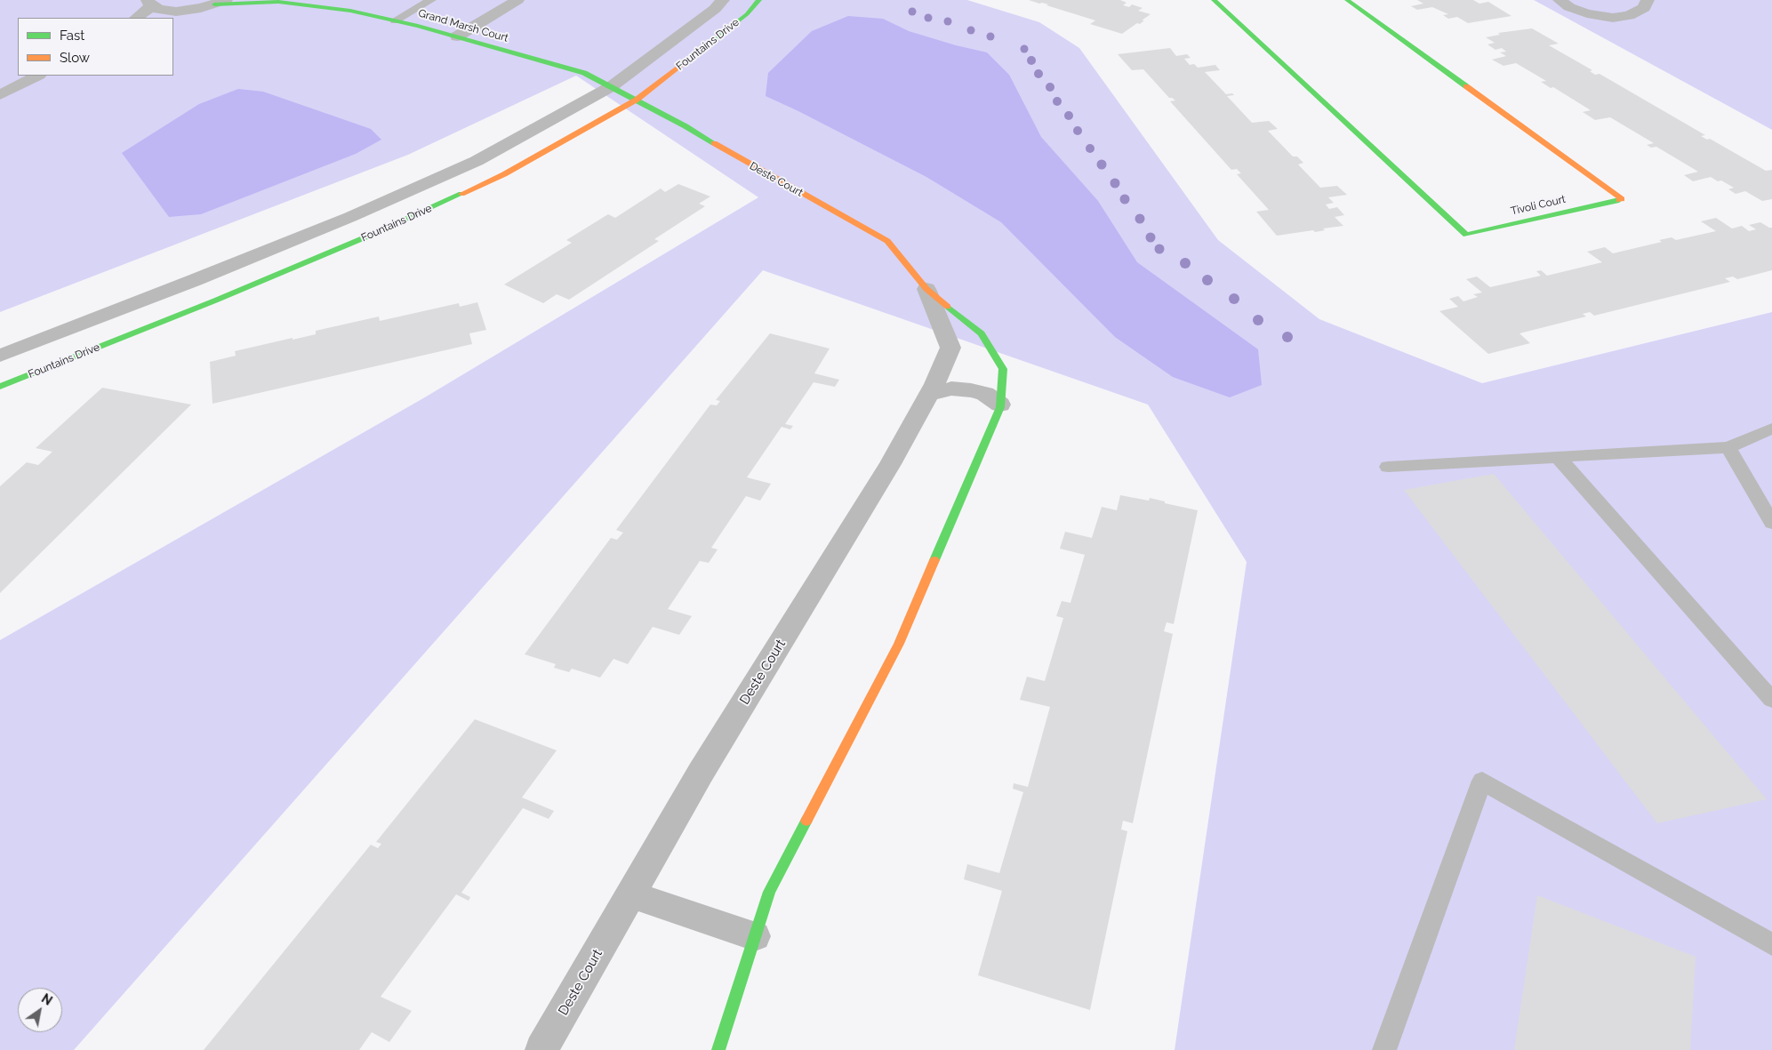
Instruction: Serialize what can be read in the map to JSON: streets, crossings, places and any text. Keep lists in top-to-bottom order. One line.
{"streets":{"street":["Grand Marsh Court","Fountains Drive","Deste Court","Tivoli Court"]},"crossings":[["Grand Marsh Court","Fountains Drive"],["Grand Marsh Court","Deste Court"],["Fountains Drive","Deste Court"]],"legend":["Fast","Slow"],"north":"top right"}
